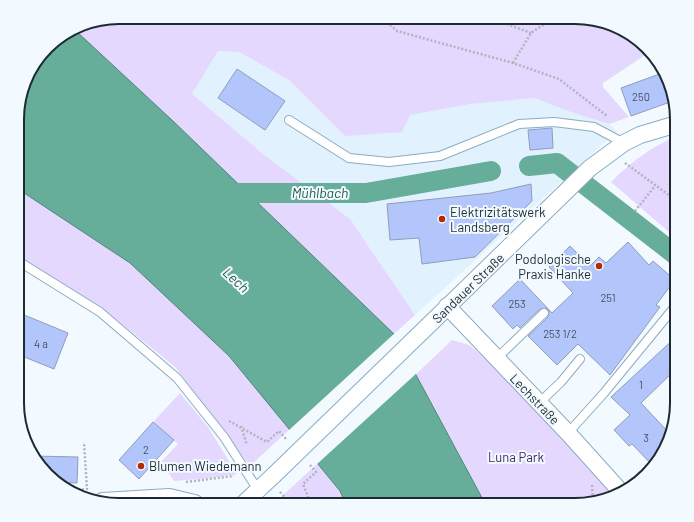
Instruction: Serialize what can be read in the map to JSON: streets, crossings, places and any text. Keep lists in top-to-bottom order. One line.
{"streets":{"street":["Sandauer Straße","Lechstraße"]},"crossings":[["Sandauer Straße","Lechstraße"]],"water":["Mühlbach","Lech"],"parks":["Luna Park"],"places":["Elektrizitätswerk Landsberg","Podologische Praxis Hanke","Blumen Wiedemann"],"house_numbers":["250","251","253","253 1/2","4 a","1","3","2"]}
